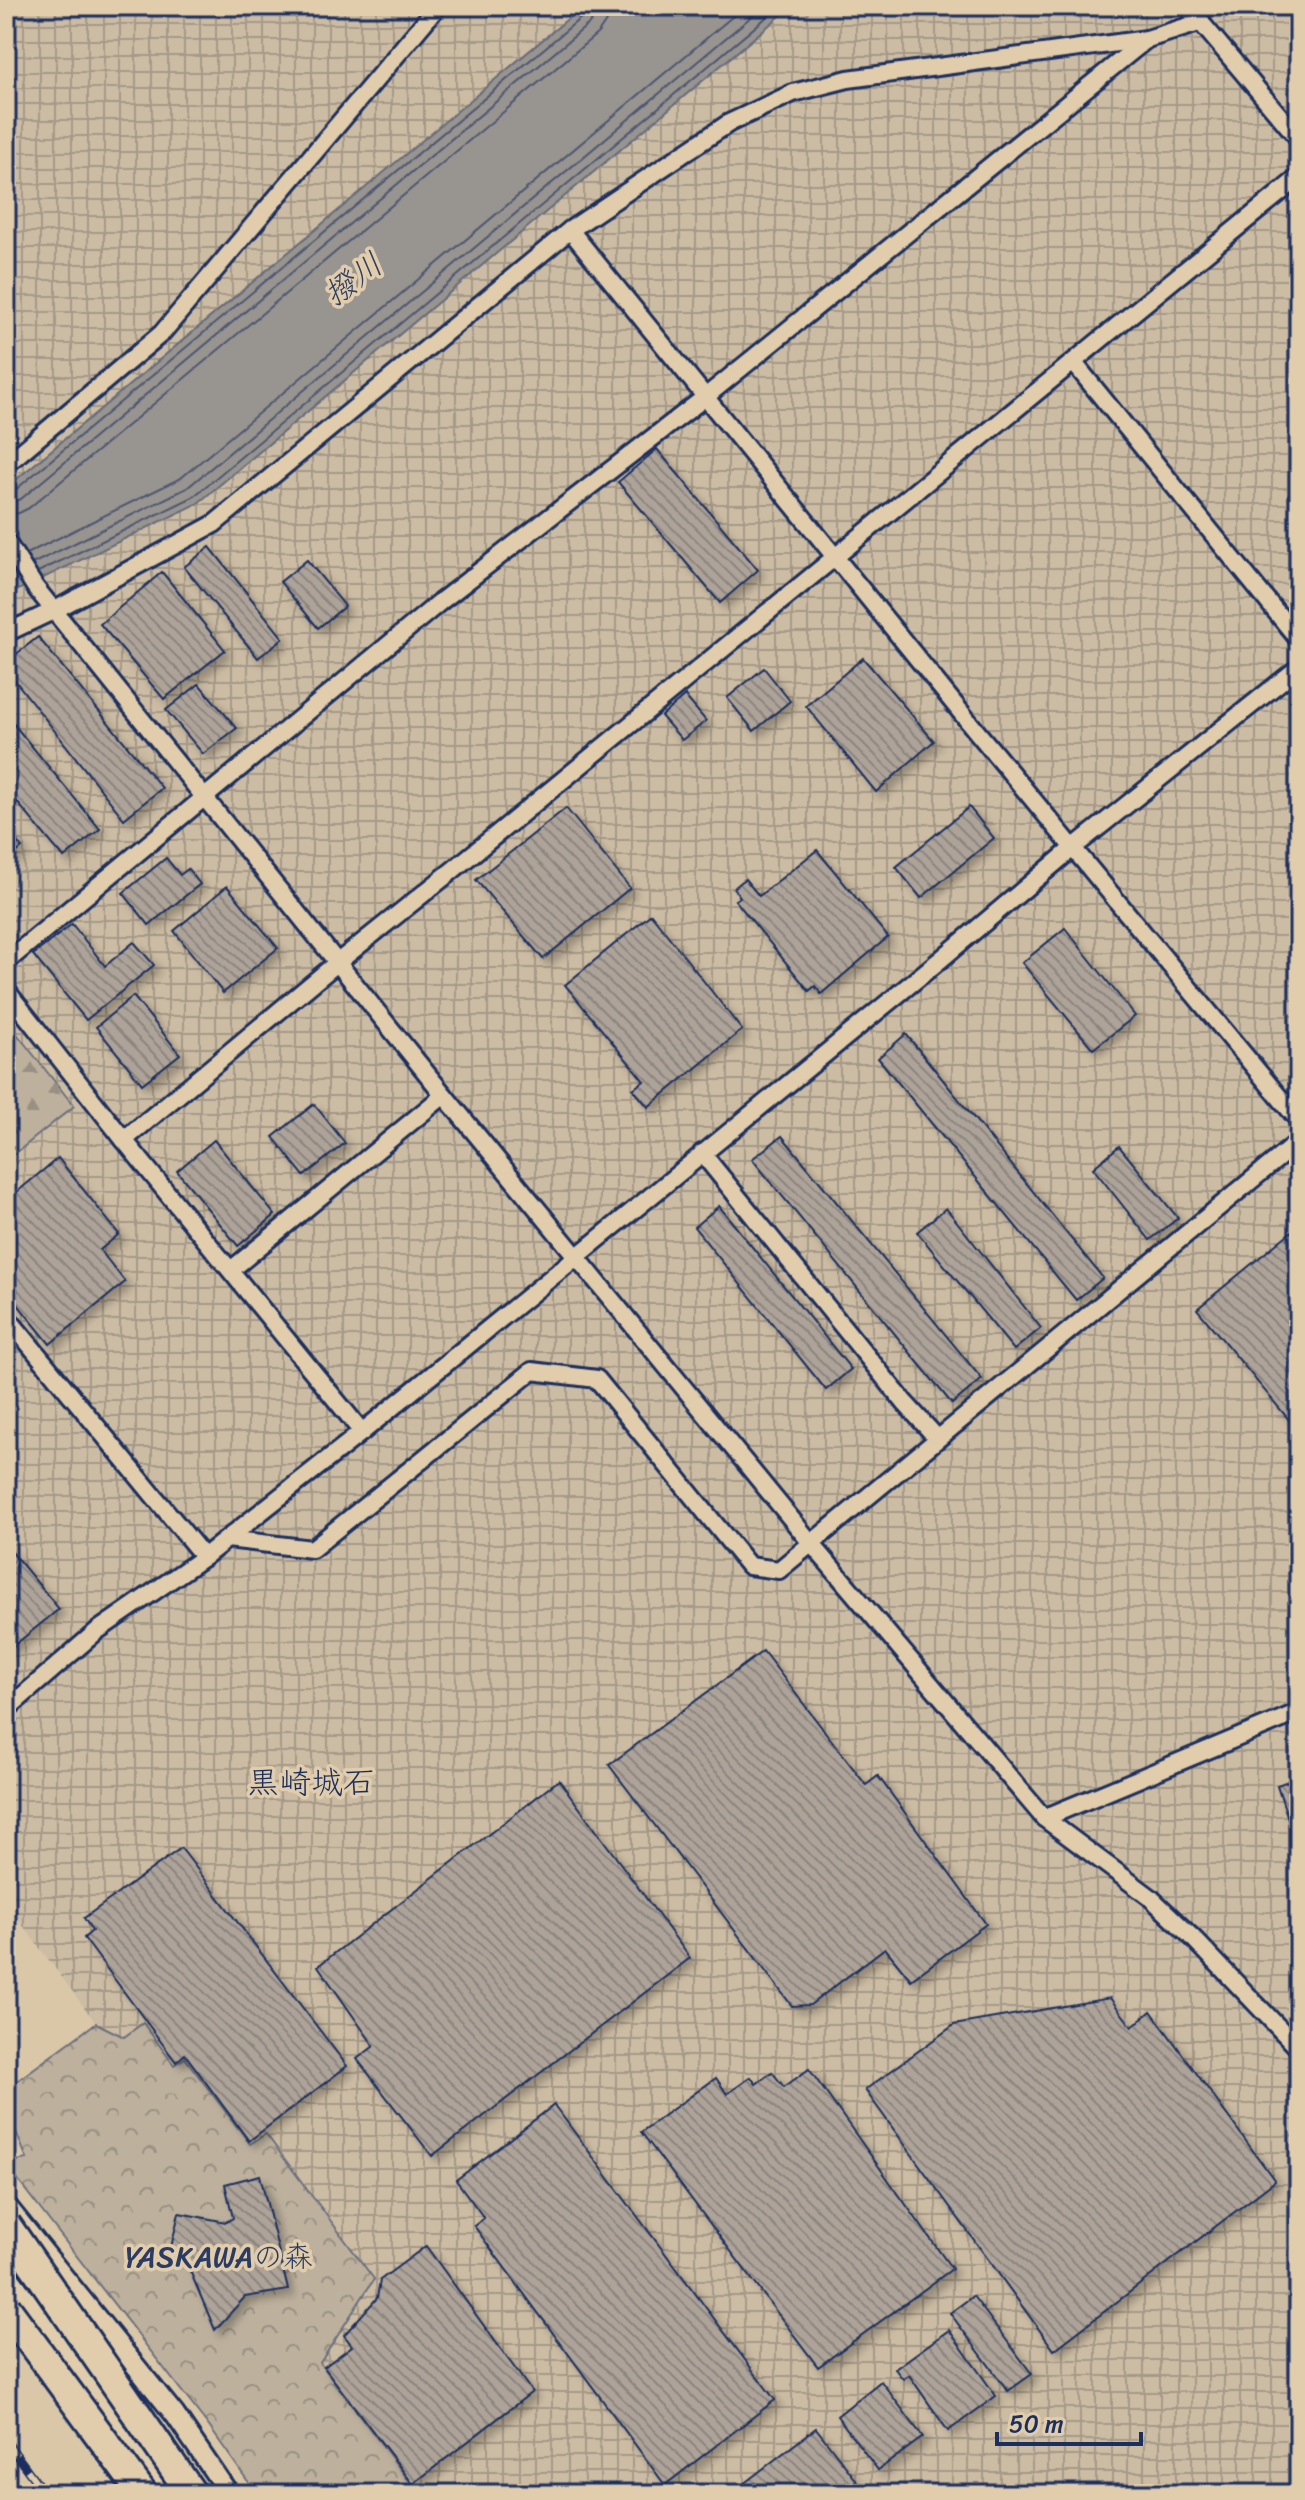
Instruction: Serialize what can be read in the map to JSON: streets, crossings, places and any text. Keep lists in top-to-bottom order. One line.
{"districts":["黒崎城石"],"water":["撥川"],"parks":["YASKAWAの森"],"scale_bar":"50 m"}
